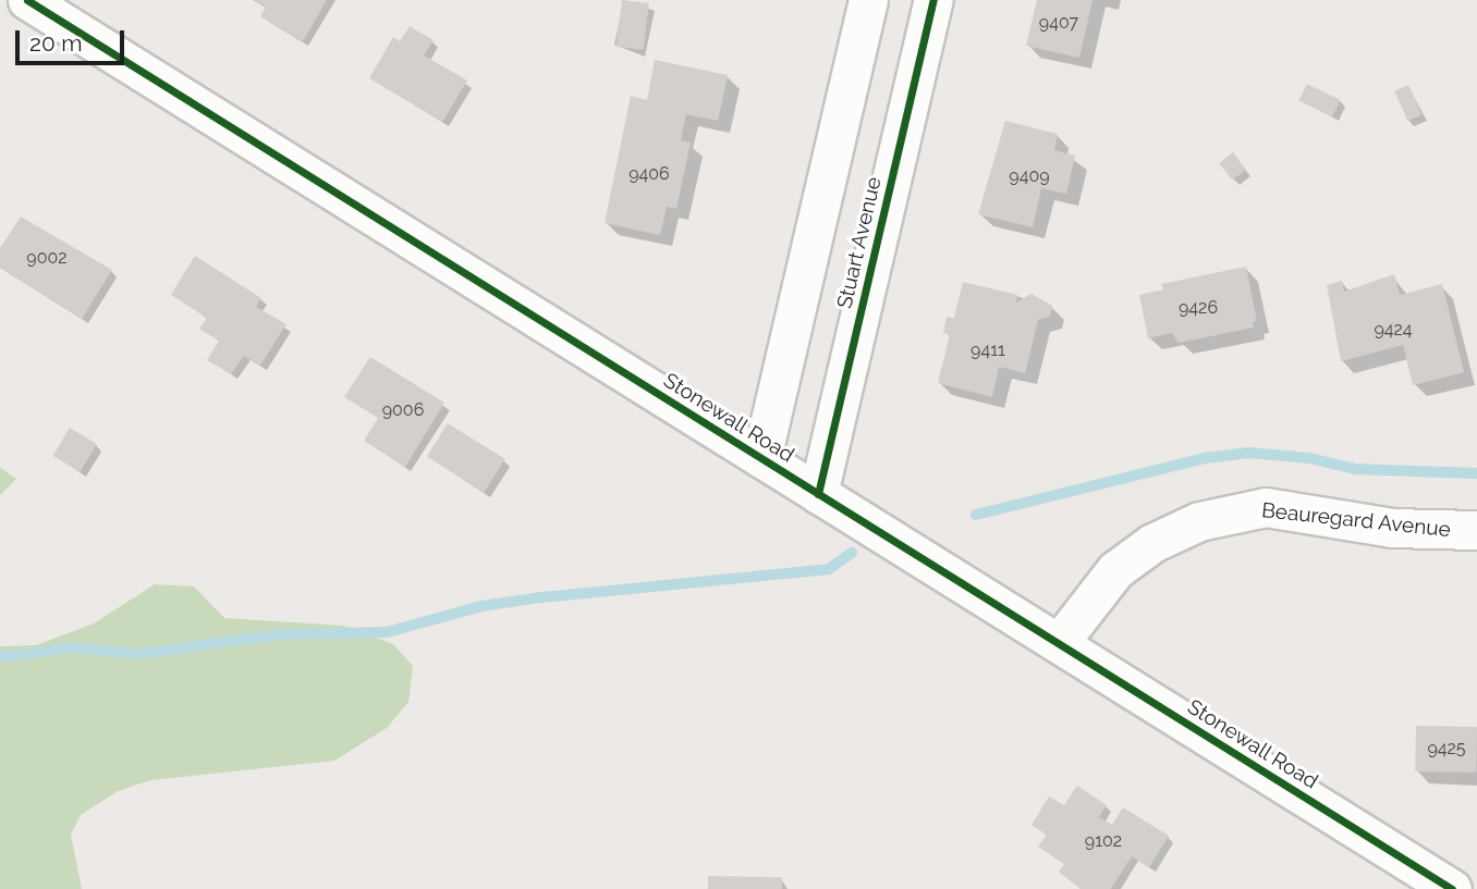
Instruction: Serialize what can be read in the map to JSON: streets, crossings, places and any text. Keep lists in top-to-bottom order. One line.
{"streets":{"street":["Stuart Avenue","Stonewall Road","Beauregard Avenue"]},"crossings":[["Stuart Avenue","Stonewall Road"],["Stonewall Road","Beauregard Avenue"]],"house_numbers":["9407","9406","9409","9002","9426","9424","9411","9006","9425","9102"],"scale_bar":"20 m"}
